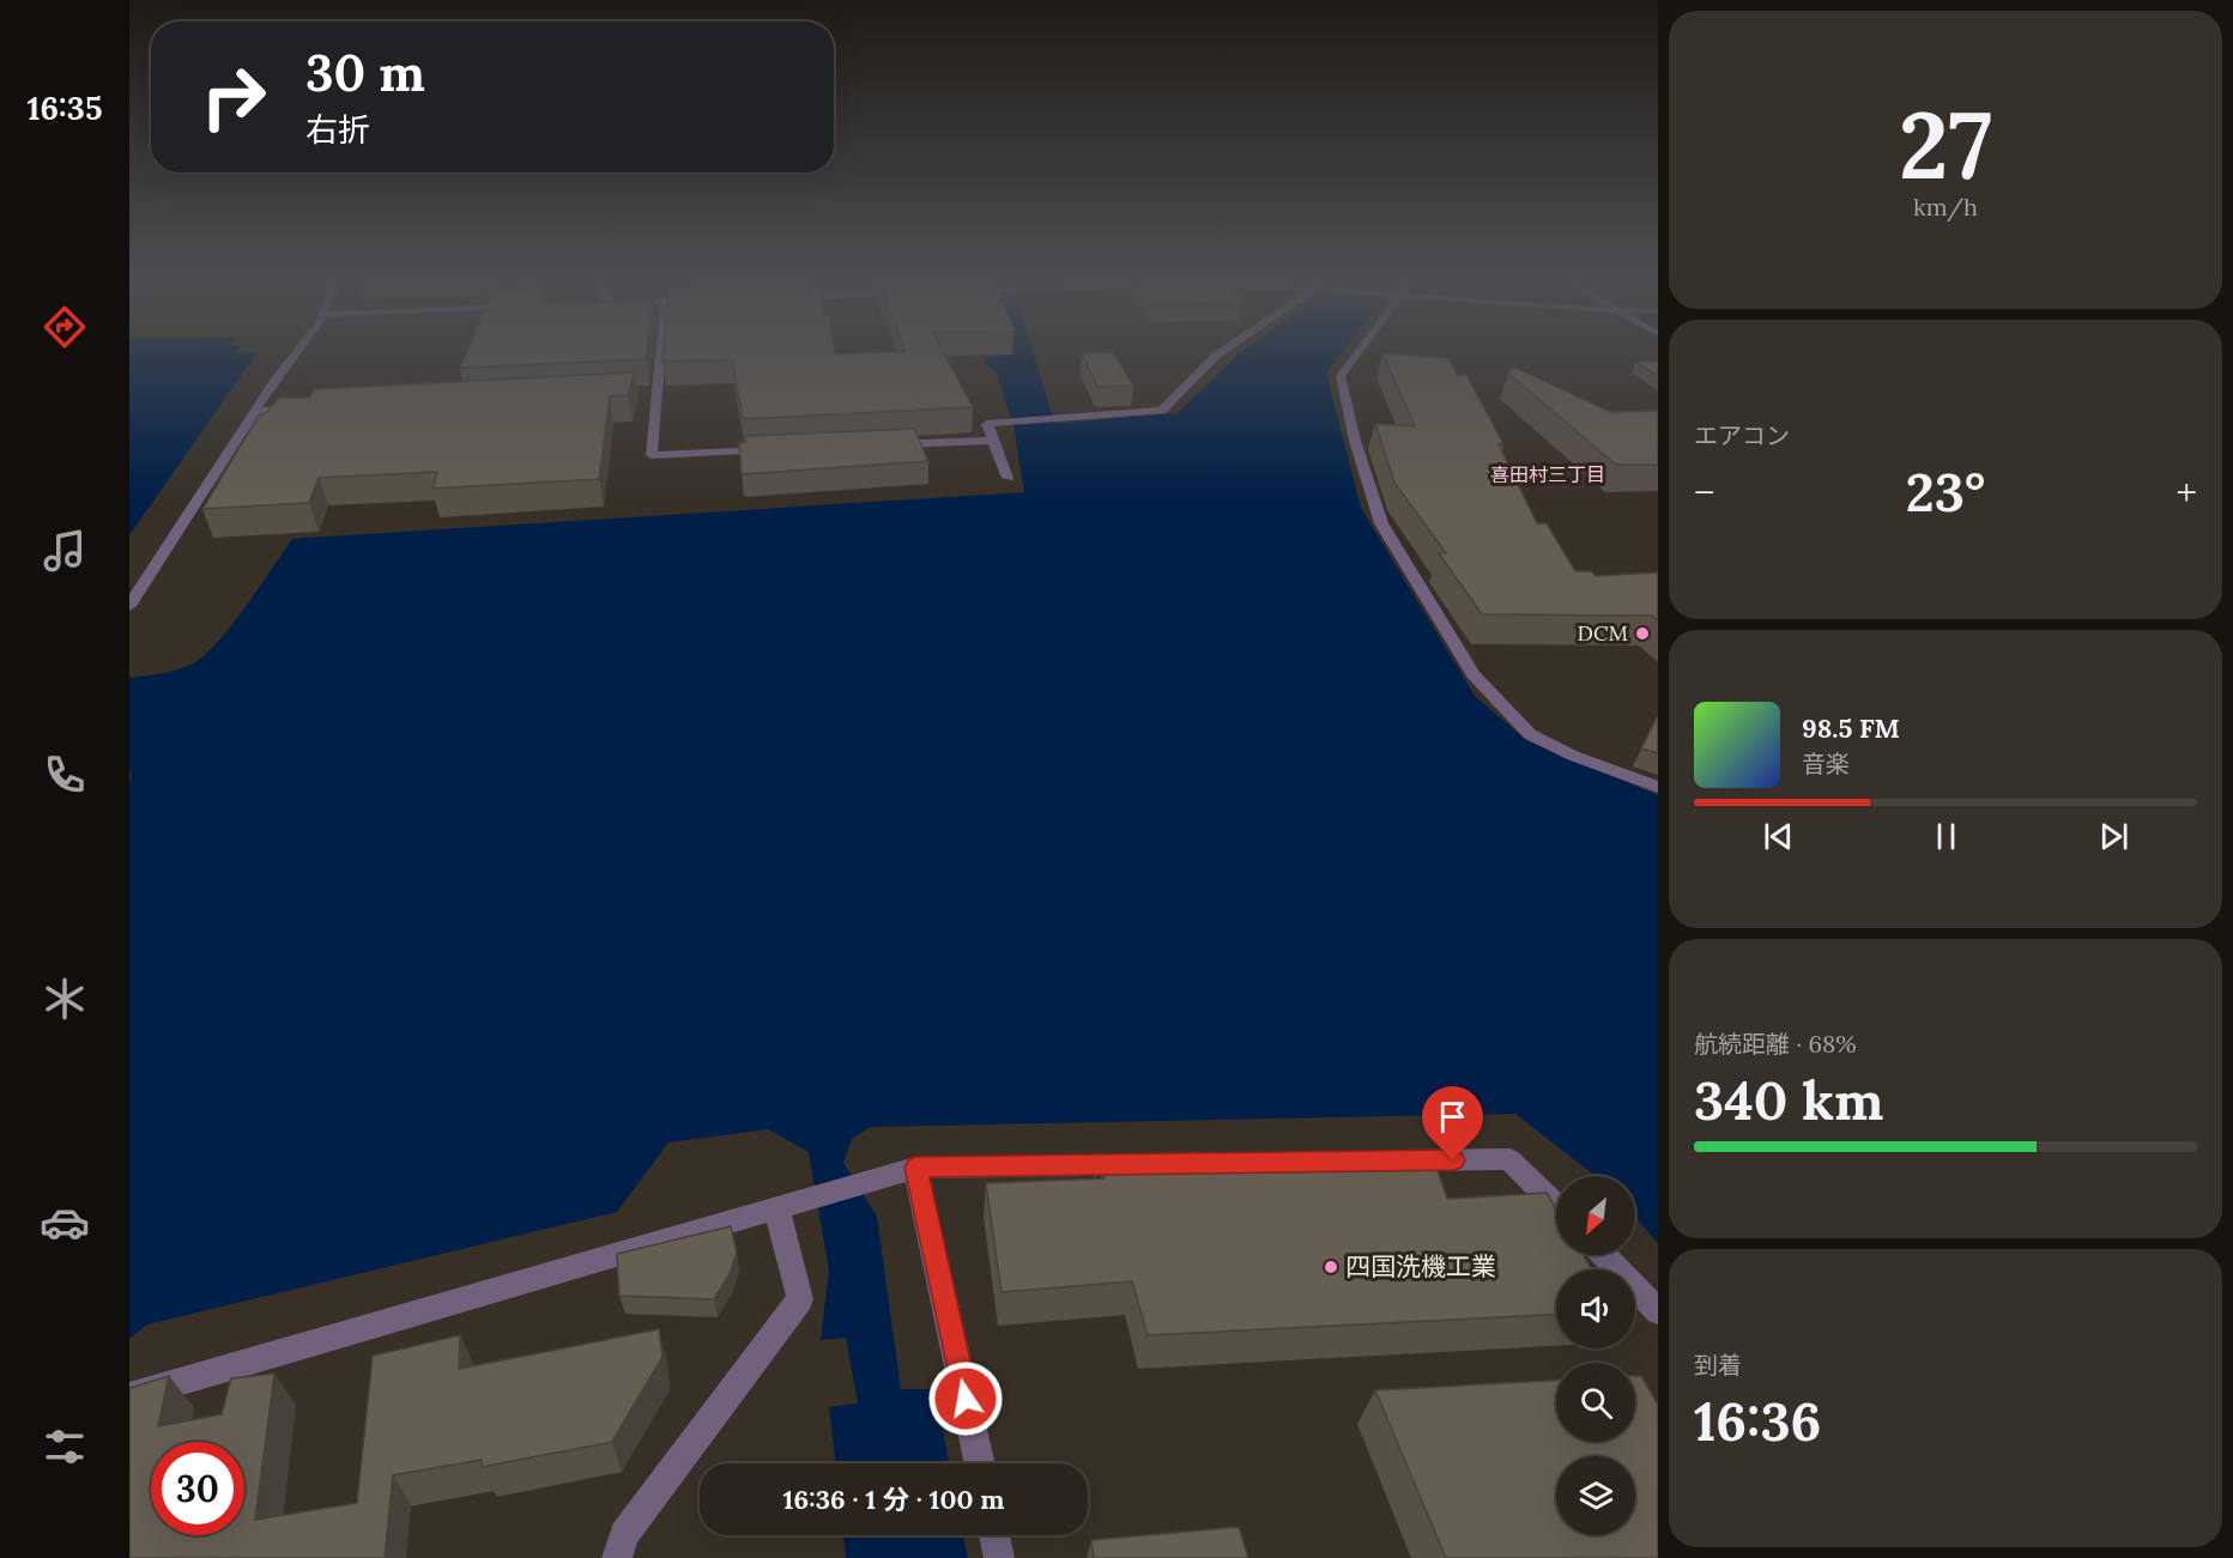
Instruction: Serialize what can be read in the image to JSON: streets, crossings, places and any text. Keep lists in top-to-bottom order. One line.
{"districts":["喜田村三丁目"],"places":["DCM","四国洗機工業"],"north":"bottom left","page":{"tabs":"16:35","tile":[["27","km/h"],"エアコン",["航続距離 · 68%","340 km"],["到着","16:36"]],"turn":["30 m","右折"],"heat":["−","23°","+"],"song":["98.5 FM","音楽"],"limit":"30","trip":"16:36 · 1 分 · 100 m"}}
